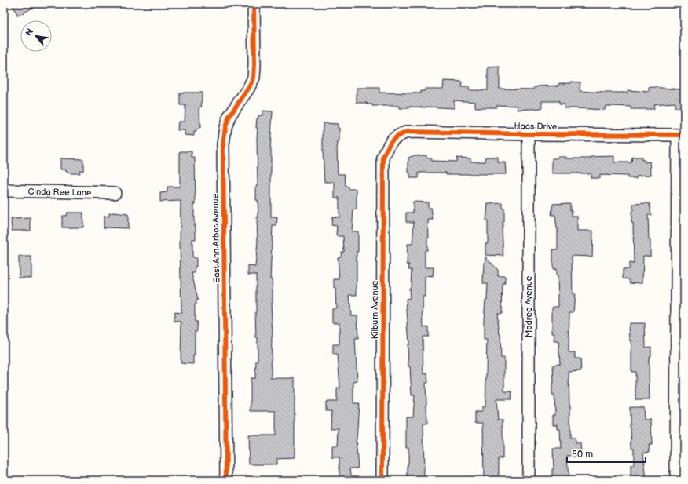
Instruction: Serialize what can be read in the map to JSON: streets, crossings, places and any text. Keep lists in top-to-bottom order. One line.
{"streets":{"street":["Haas Drive","Cinda Ree Lane","East Ann Arbor Avenue","Modree Avenue","Kilburn Avenue"]},"crossings":[["Haas Drive","Modree Avenue"],["Haas Drive","Kilburn Avenue"]],"scale_bar":"50 m","north":"top left"}
